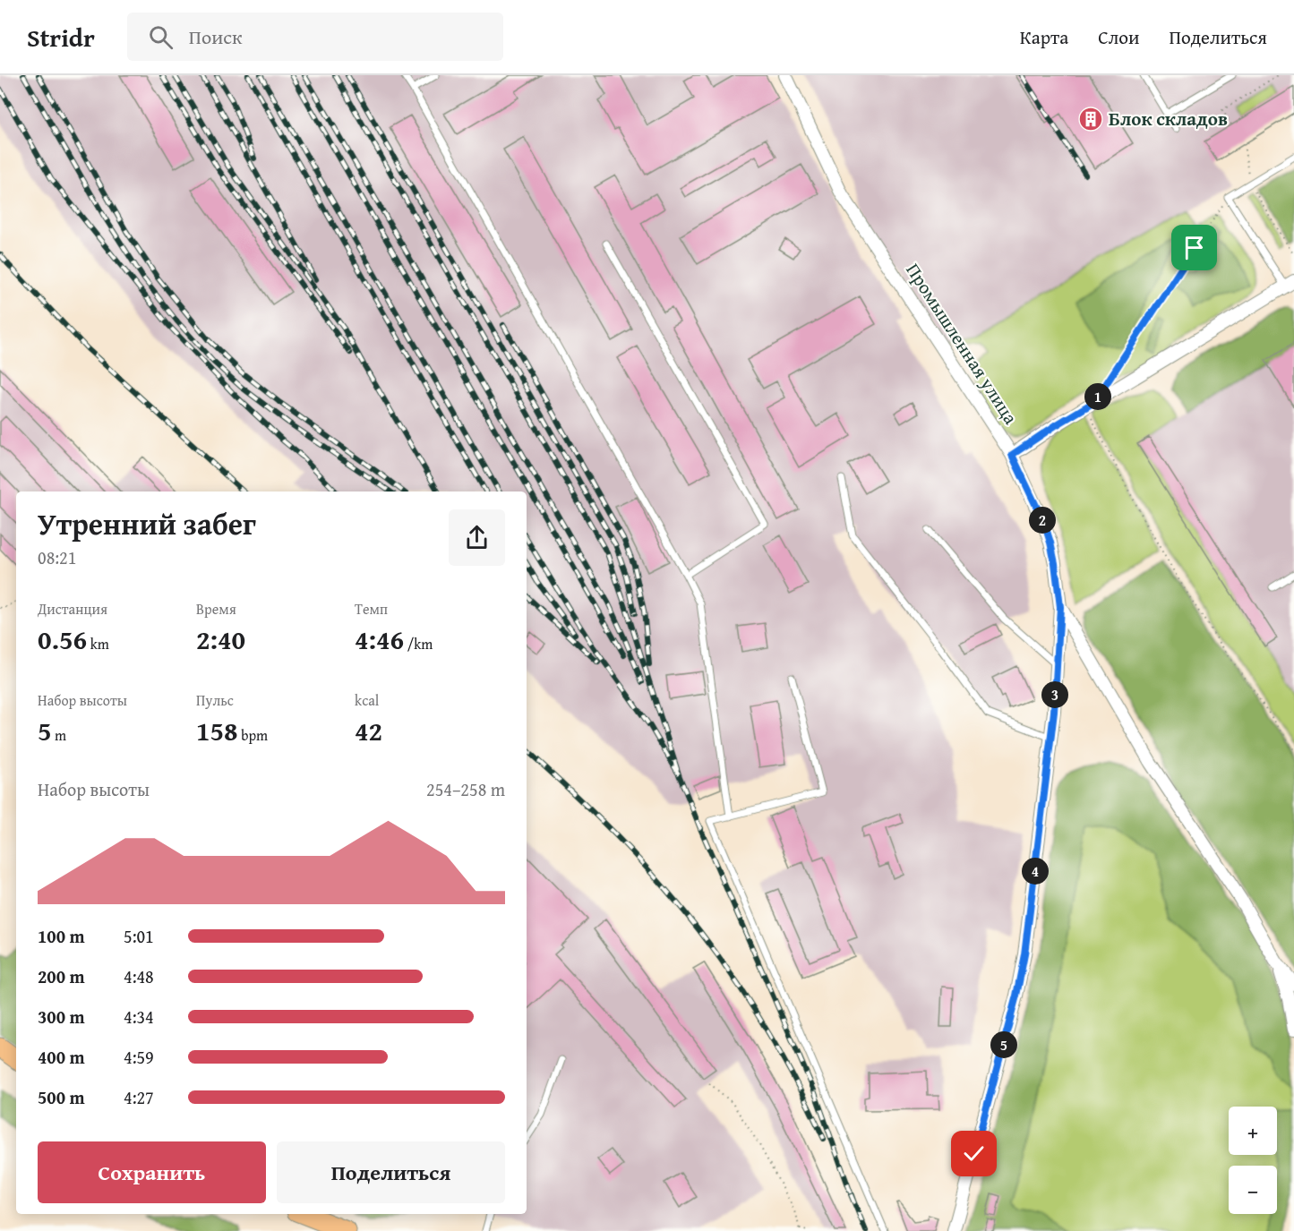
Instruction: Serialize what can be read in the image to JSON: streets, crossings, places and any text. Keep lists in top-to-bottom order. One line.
{"streets":{"street":["Промышленная улица"]},"places":{"building":["Блок складов"]},"page":{"header":"Stridr","search":"Поиск","nav":["Карта","Слои","Поделиться"],"pins":["1","2","3","4","5"],"heading":["Утренний забег","08:21"],"stats":[["Дистанция","0.56 km"],["Время","2:40"],["Темп","4:46 /km"],["Набор высоты","5 m"],["Пульс","158 bpm"],["kcal","42"]],"chart":["Набор высоты","254–258 m"],"list":[{"name":"100 m","note":"5:01"},{"name":"200 m","note":"4:48"},{"name":"300 m","note":"4:34"},{"name":"400 m","note":"4:59"},{"name":"500 m","note":"4:27"}],"map_buttons":["+","−"],"buttons":["Сохранить","Поделиться"]}}
